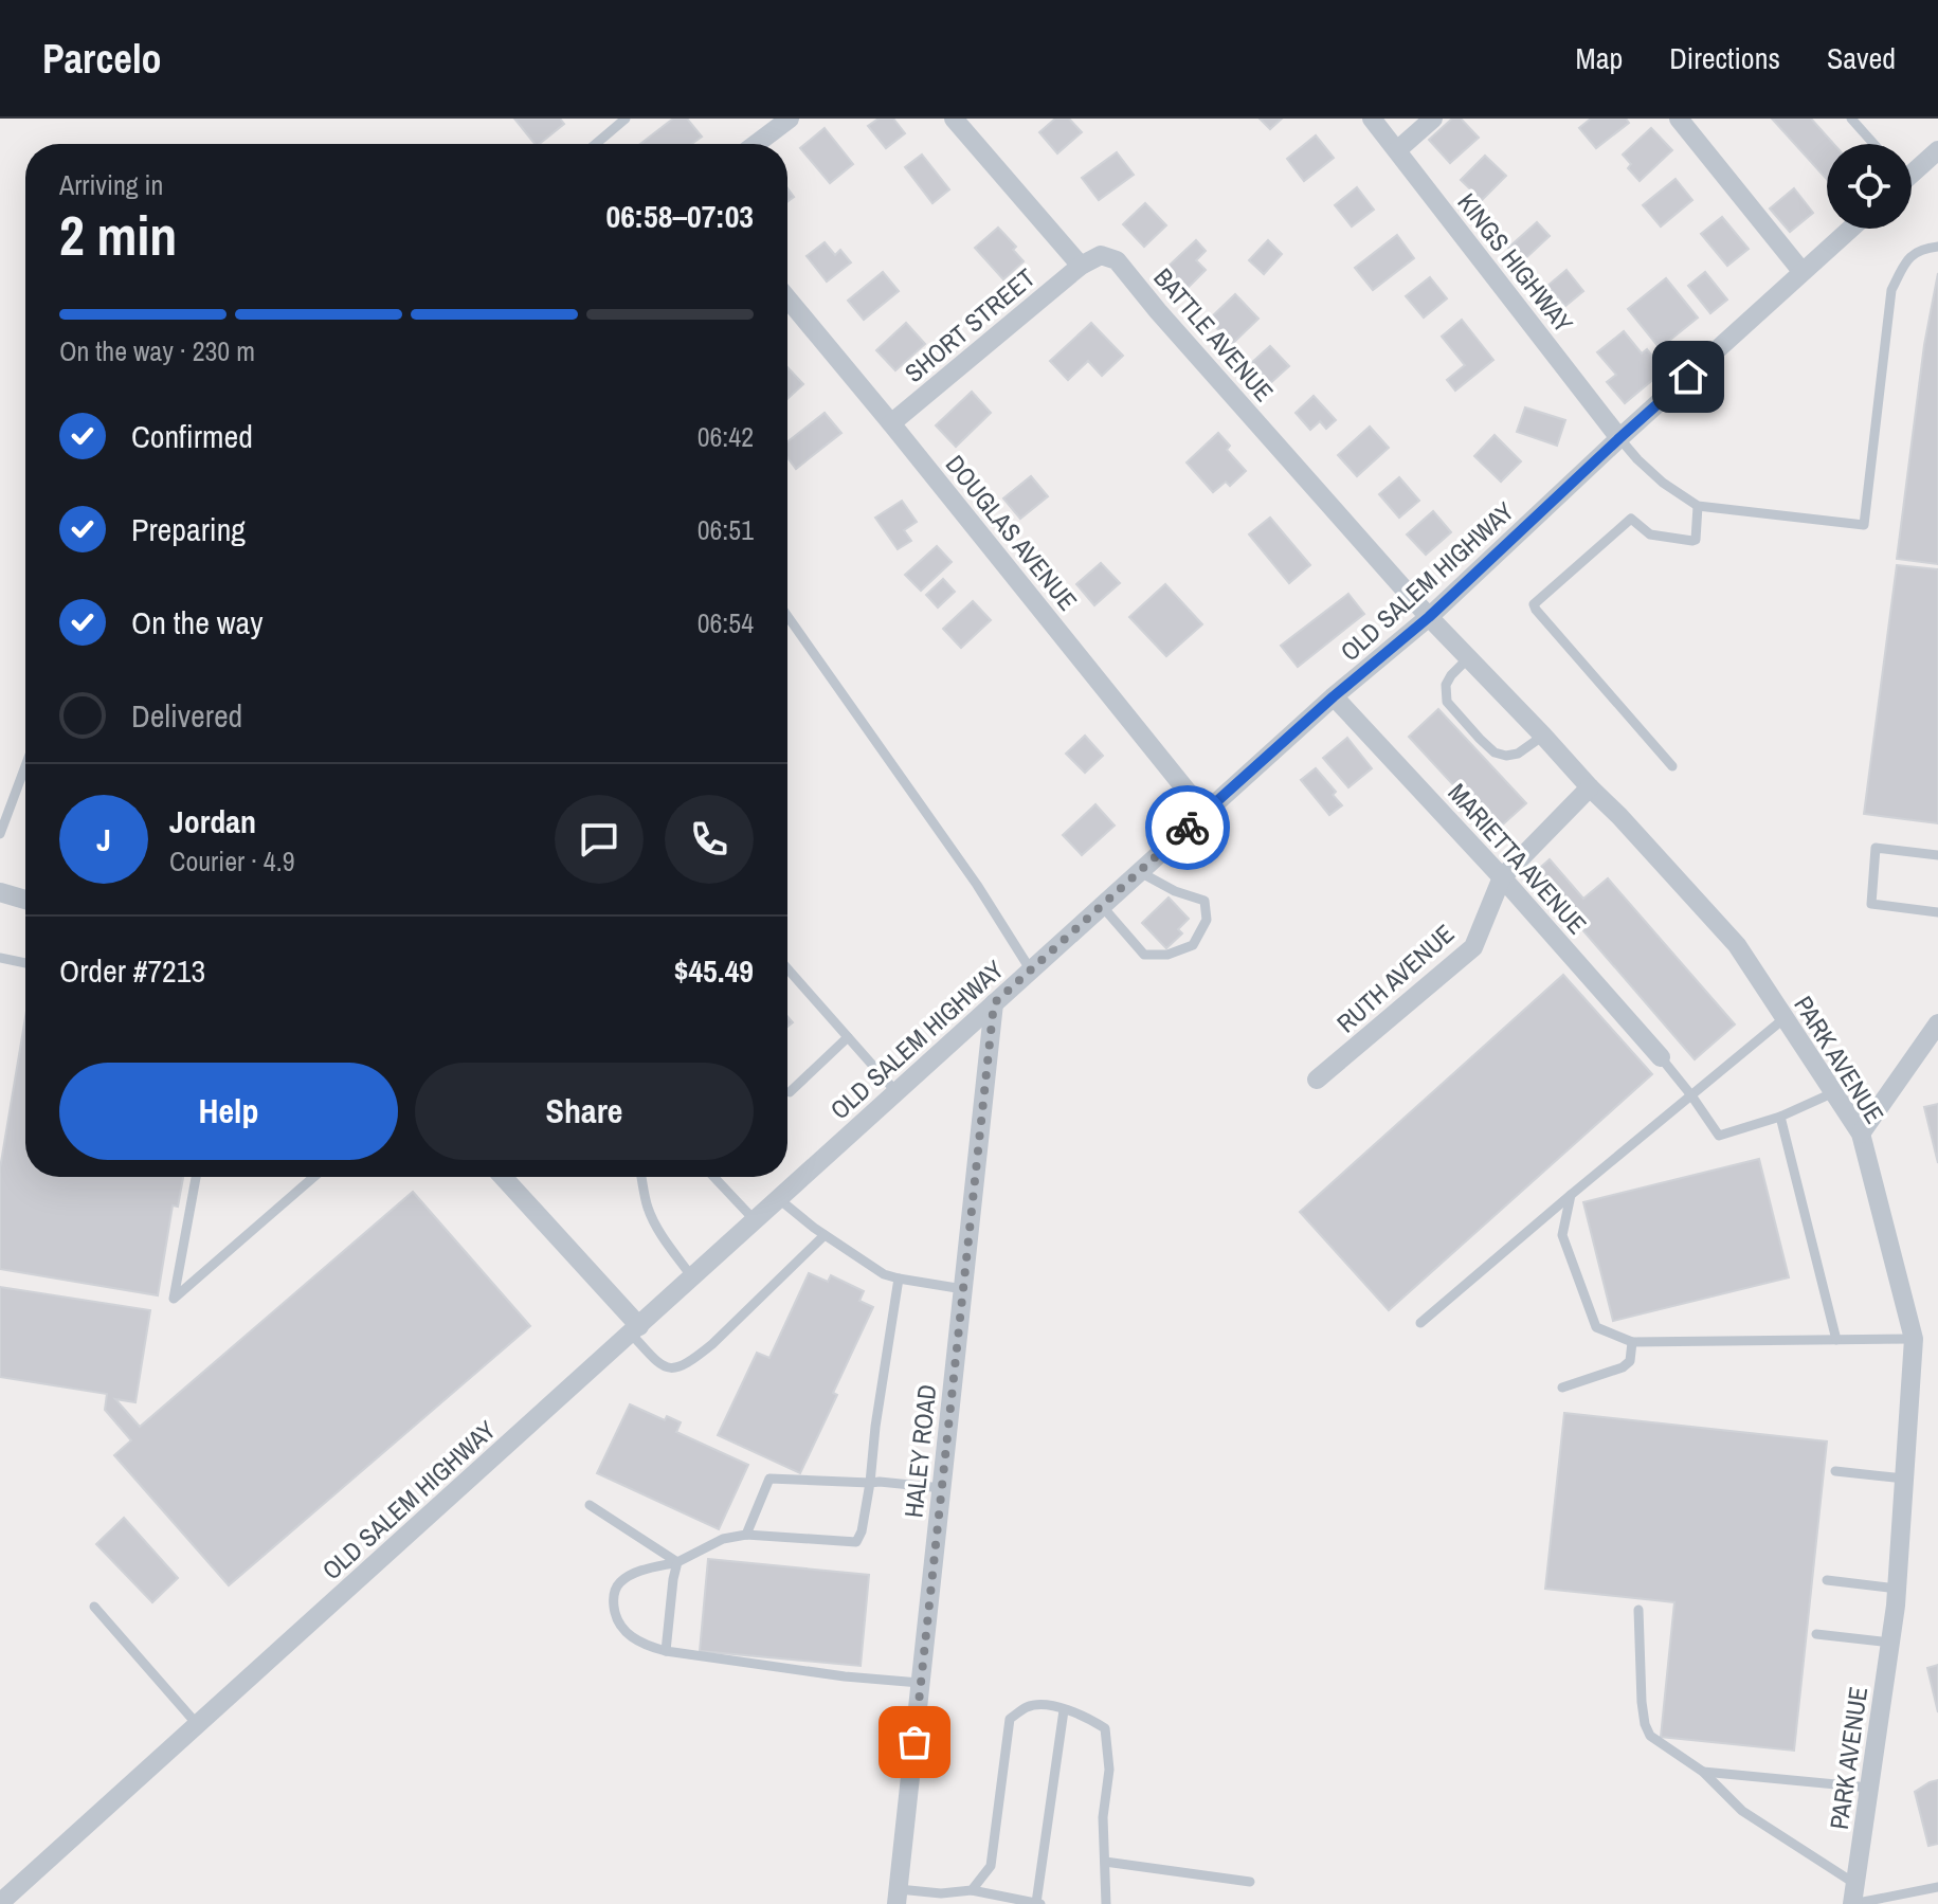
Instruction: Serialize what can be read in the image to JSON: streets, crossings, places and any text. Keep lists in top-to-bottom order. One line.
{"streets":{"street":["KINGS HIGHWAY","SHORT STREET","BATTLE AVENUE","DOUGLAS AVENUE","OLD SALEM HIGHWAY","MARIETTA AVENUE","RUTH AVENUE","PARK AVENUE","HALEY ROAD"]},"crossings":[["KINGS HIGHWAY","OLD SALEM HIGHWAY"],["SHORT STREET","BATTLE AVENUE"],["SHORT STREET","DOUGLAS AVENUE"],["BATTLE AVENUE","OLD SALEM HIGHWAY"],["BATTLE AVENUE","PARK AVENUE"],["DOUGLAS AVENUE","OLD SALEM HIGHWAY"],["OLD SALEM HIGHWAY","MARIETTA AVENUE"],["OLD SALEM HIGHWAY","PARK AVENUE"],["OLD SALEM HIGHWAY","HALEY ROAD"],["MARIETTA AVENUE","RUTH AVENUE"],["RUTH AVENUE","PARK AVENUE"]],"page":{"header":"Parcelo","nav":["Map","Directions","Saved"],"heading":["2 min","Arriving in","06:58–07:03"],"panel":["Jordan","Courier · 4.9","Order #7213","$45.49"],"bar":"On the way · 230 m","list":[["Confirmed","06:42"],["Preparing","06:51"],["On the way","06:54"],"Delivered"],"round":"J","buttons":["Help","Share"]}}
